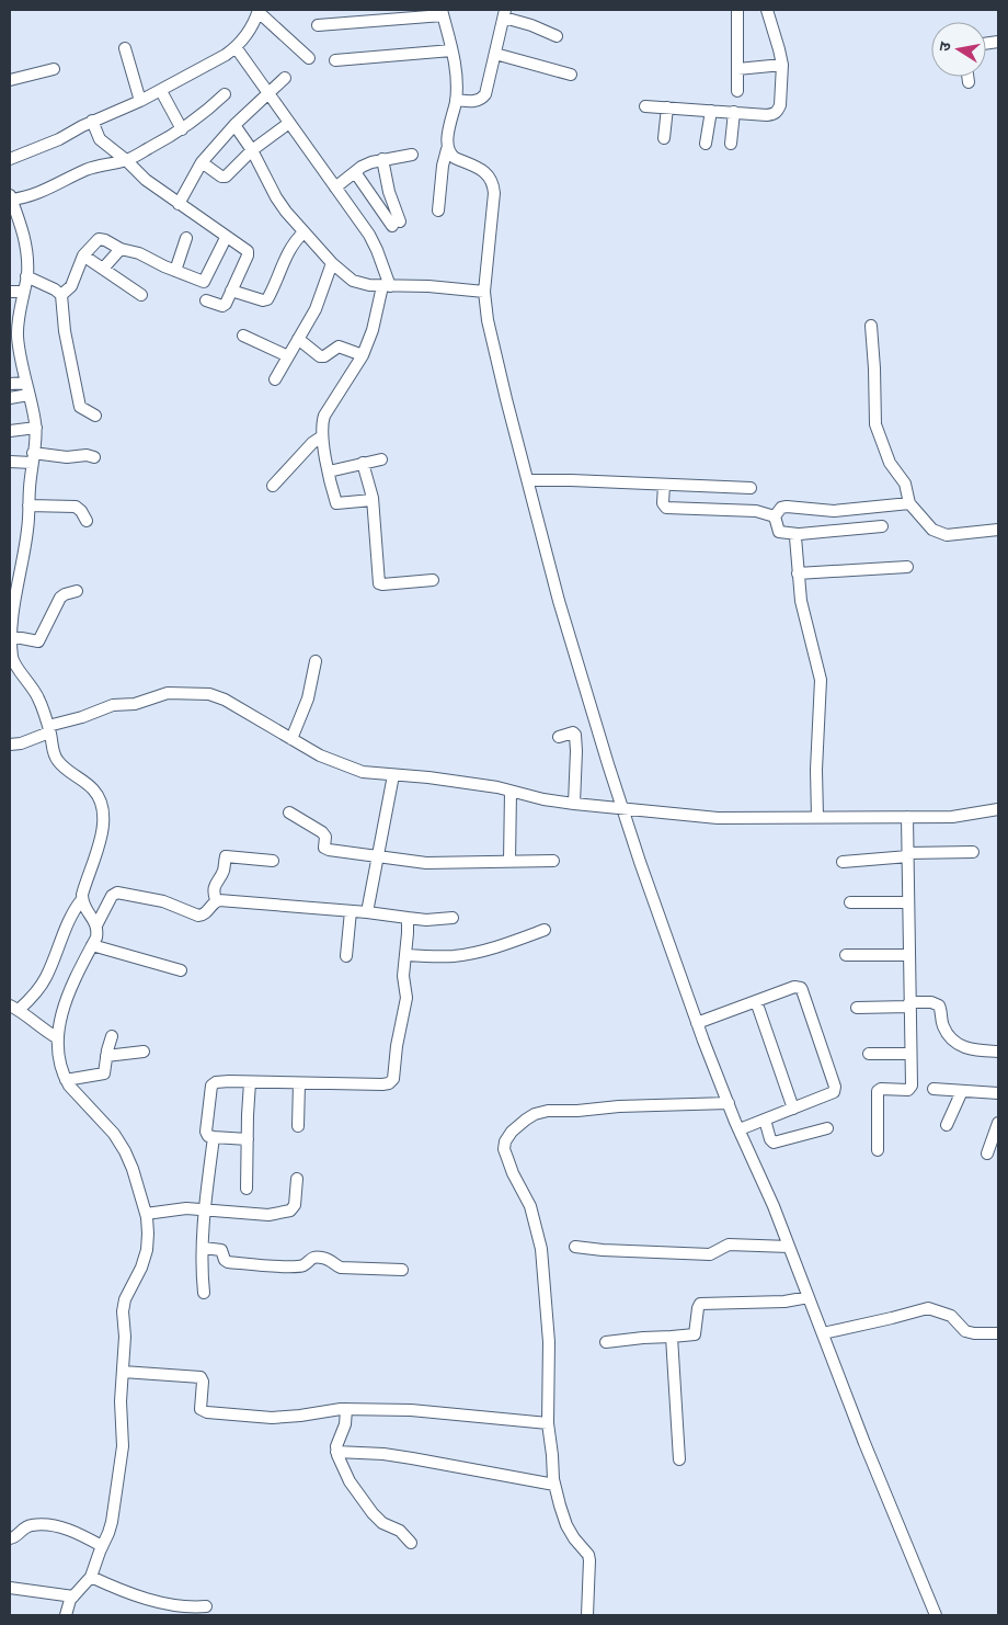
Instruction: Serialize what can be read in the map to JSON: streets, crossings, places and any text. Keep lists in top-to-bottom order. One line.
{"north":"left"}
